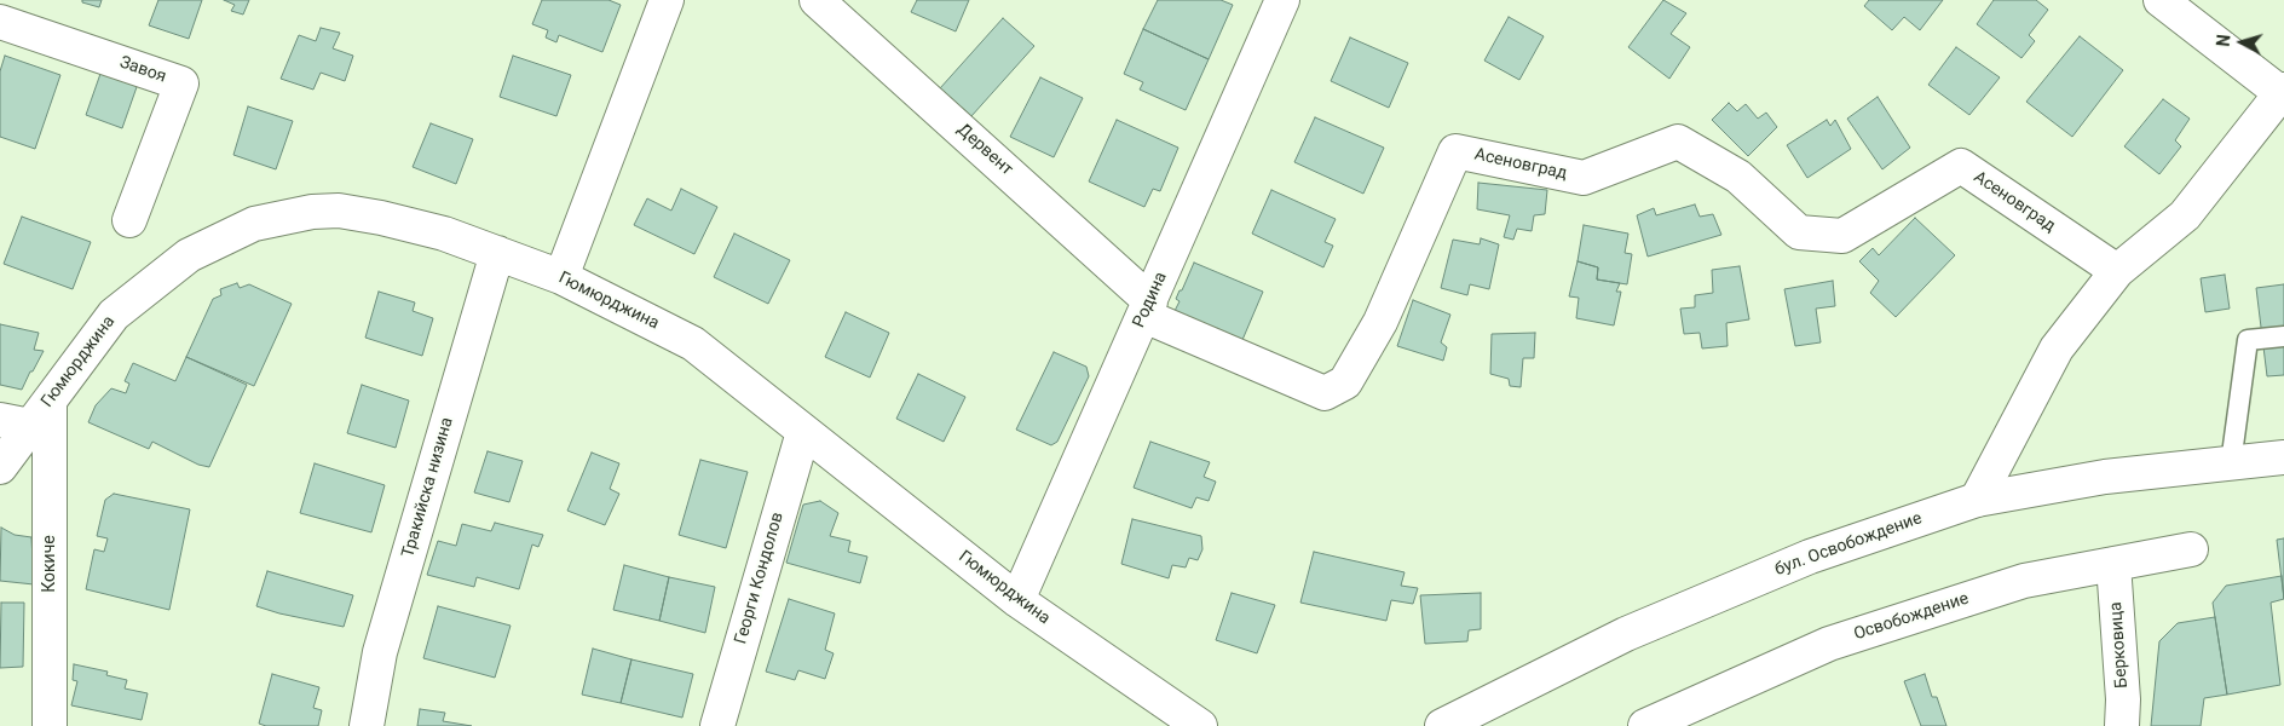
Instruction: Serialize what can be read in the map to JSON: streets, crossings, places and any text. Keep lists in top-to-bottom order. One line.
{"streets":{"street":["Завоя","Дервент","Асеновград","Родина","Гюмюрджина","Тракийска низина","бул. Освобождение","Кокиче","Георги Кондолов","Освобождение","Берковица"]},"crossings":[["Дервент","Асеновград"],["Дервент","Родина"],["Асеновград","Родина"],["Родина","Гюмюрджина"],["Гюмюрджина","Тракийска низина"],["Гюмюрджина","Кокиче"],["Гюмюрджина","Георги Кондолов"],["Освобождение","Берковица"]],"north":"left"}
